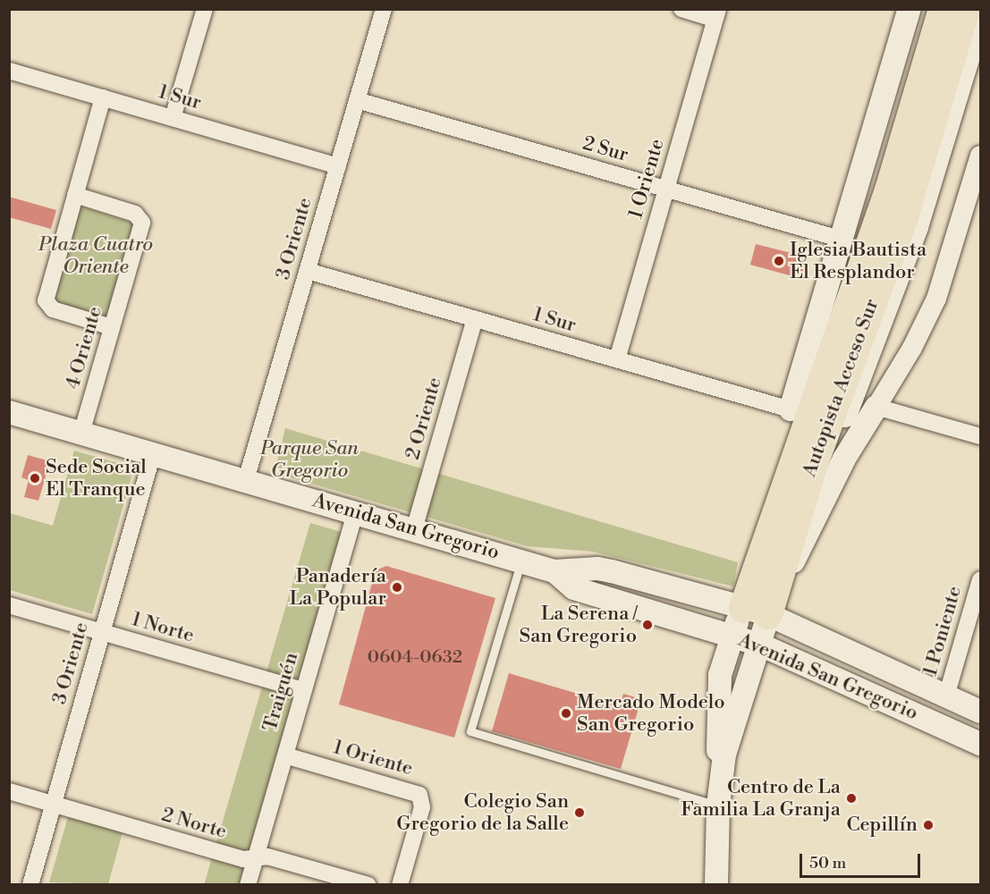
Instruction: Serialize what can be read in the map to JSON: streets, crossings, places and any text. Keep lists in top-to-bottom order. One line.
{"streets":{"highway":["Autopista Acceso Sur"],"main road":["Avenida San Gregorio"],"street":["1 Sur","2 Sur","1 Oriente","3 Oriente","4 Oriente","2 Oriente","1 Norte","1 Poniente","Traiguén","2 Norte"]},"crossings":[["1 Sur","1 Oriente"],["1 Sur","3 Oriente"],["1 Sur","2 Oriente"],["2 Sur","1 Oriente"],["2 Sur","3 Oriente"],["1 Oriente","Traiguén"],["3 Oriente","Avenida San Gregorio"],["3 Oriente","1 Norte"],["3 Oriente","2 Norte"],["4 Oriente","Avenida San Gregorio"],["Autopista Acceso Sur","Avenida San Gregorio"],["2 Oriente","Avenida San Gregorio"],["Avenida San Gregorio","1 Poniente"],["Avenida San Gregorio","Traiguén"],["1 Norte","Traiguén"],["Traiguén","2 Norte"]],"parks":["Plaza Cuatro Oriente","Parque San Gregorio"],"places":["Iglesia Bautista El Resplandor","Sede Social El Tranque","Panadería La Popular","La Serena / San Gregorio","Mercado Modelo San Gregorio","Centro de La Familia La Granja","Colegio San Gregorio de la Salle","Cepillín"],"house_numbers":["0604-0632"],"scale_bar":"50 m"}
